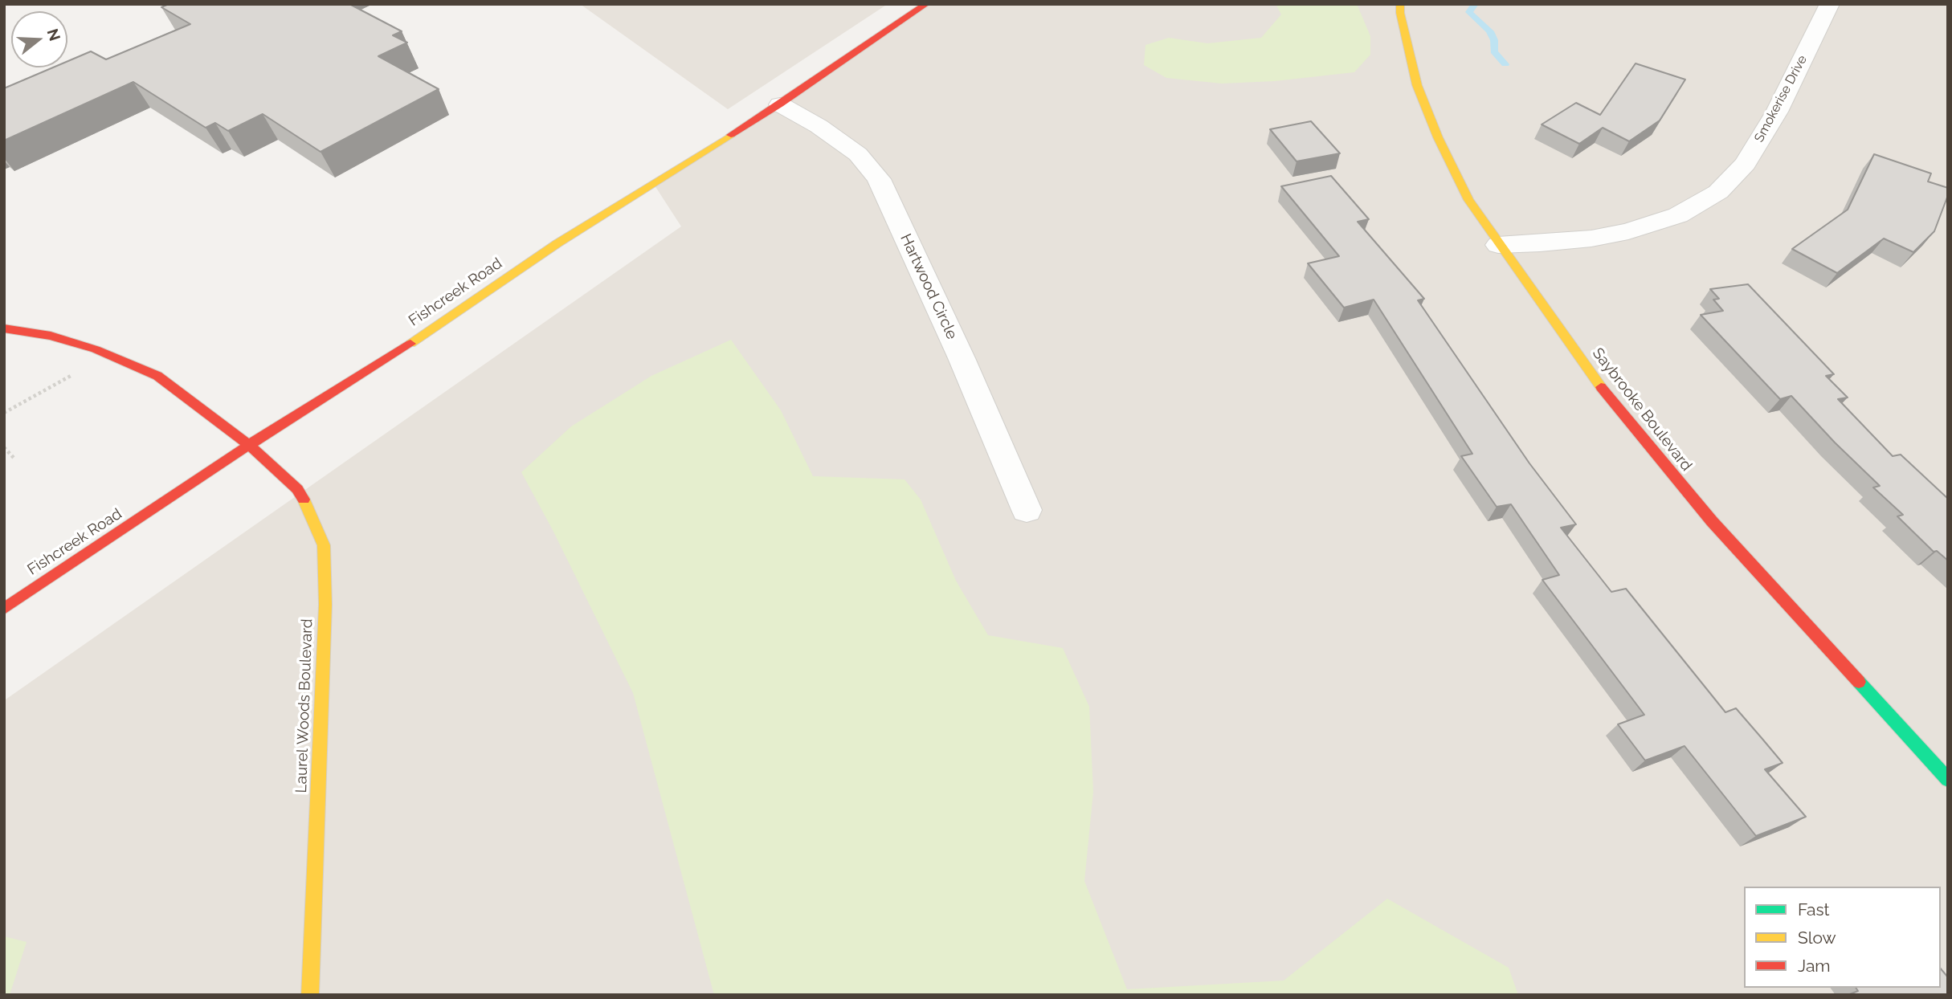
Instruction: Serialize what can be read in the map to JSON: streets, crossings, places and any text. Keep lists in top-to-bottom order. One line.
{"streets":{"street":["Smokerise Drive","Hartwood Circle","Fishcreek Road","Saybrooke Boulevard","Laurel Woods Boulevard"]},"crossings":[["Smokerise Drive","Saybrooke Boulevard"],["Hartwood Circle","Fishcreek Road"],["Fishcreek Road","Laurel Woods Boulevard"]],"legend":["Fast","Slow","Jam"],"north":"right"}
